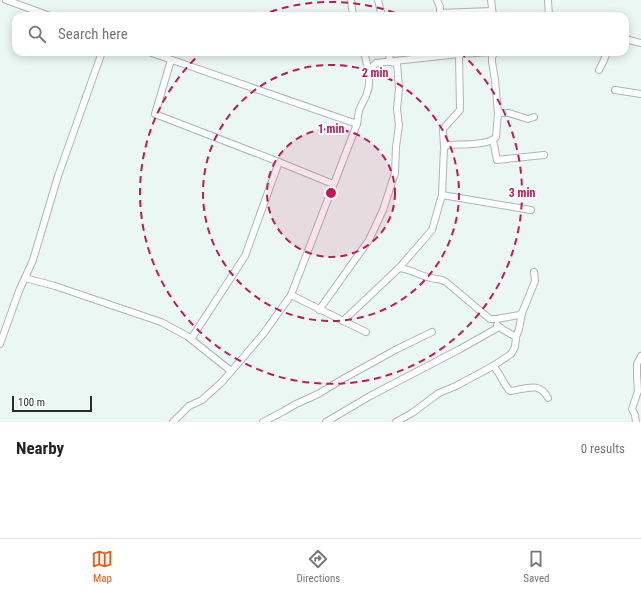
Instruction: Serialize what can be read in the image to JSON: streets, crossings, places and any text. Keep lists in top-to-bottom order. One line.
{"scale_bar":"100 m","page":{"search":"Search here","scale":"100 m","heading":["Nearby","0 results"],"nav":["Map","Directions","Saved"]},"rings":["2 min","1 min","3 min"]}
